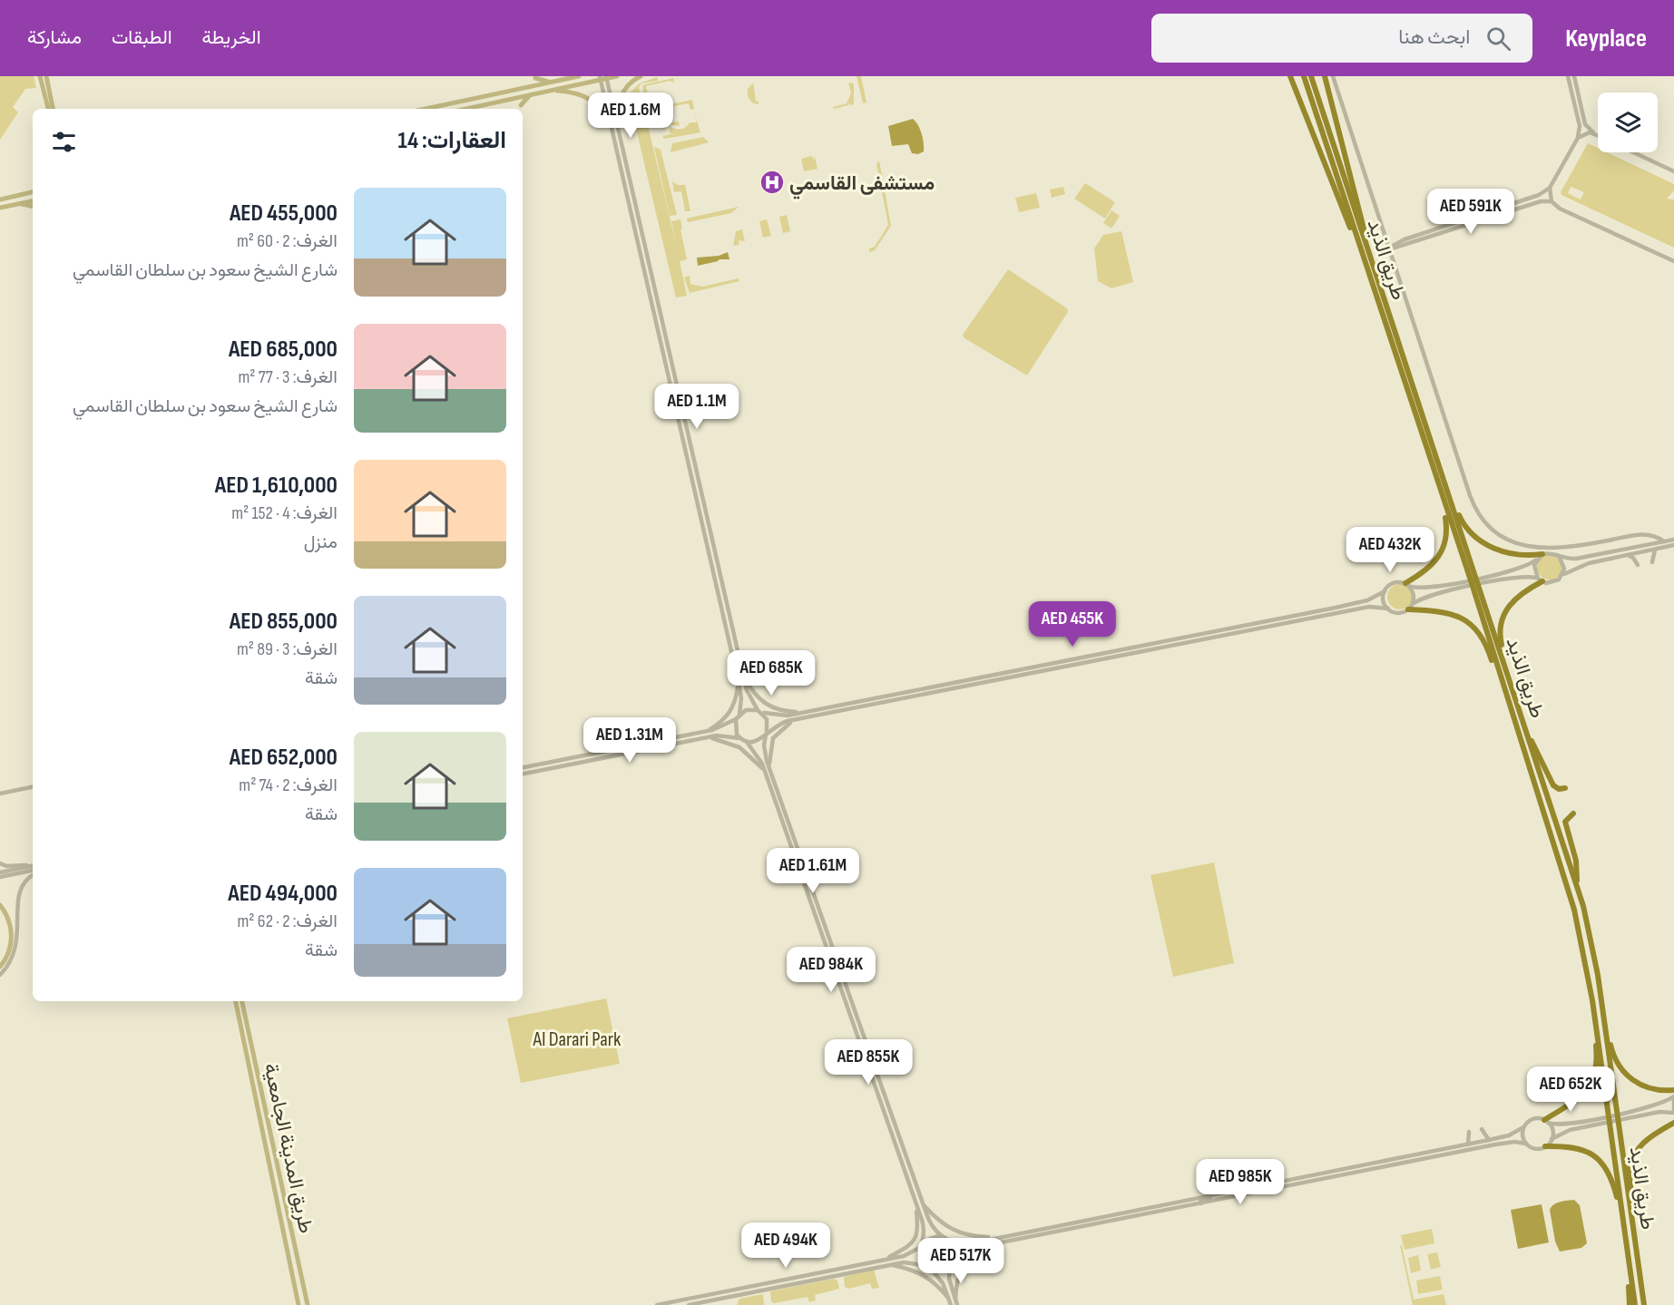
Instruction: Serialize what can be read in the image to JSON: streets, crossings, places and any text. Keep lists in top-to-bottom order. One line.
{"streets":{"highway":["طريق الذيد"],"main road":["طريق المدينة الجامعية"]},"parks":["Al Darari Park"],"places":{"hospital":["مستشفى القاسمي"]},"page":{"header":"Keyplace","search":"ابحث هنا","nav":["الخريطة","الطبقات","مشاركة"],"price":["AED 1.6M","AED 591K","AED 1.1M","AED 432K","AED 455K","AED 685K","AED 1.31M","AED 1.61M","AED 984K","AED 855K","AED 652K","AED 985K","AED 494K","AED 517K"],"heading":"العقارات: 14","list":[{"name":"AED 455,000","note":"الغرف: 2 · 60 m² · شارع الشيخ سعود بن سلطان القاسمي"},{"name":"AED 685,000","note":"الغرف: 3 · 77 m² · شارع الشيخ سعود بن سلطان القاسمي"},{"name":"AED 1,610,000","note":"الغرف: 4 · 152 m² · منزل"},{"name":"AED 855,000","note":"الغرف: 3 · 89 m² · شقة"},{"name":"AED 652,000","note":"الغرف: 2 · 74 m² · شقة"},{"name":"AED 494,000","note":"الغرف: 2 · 62 m² · شقة"}]}}
